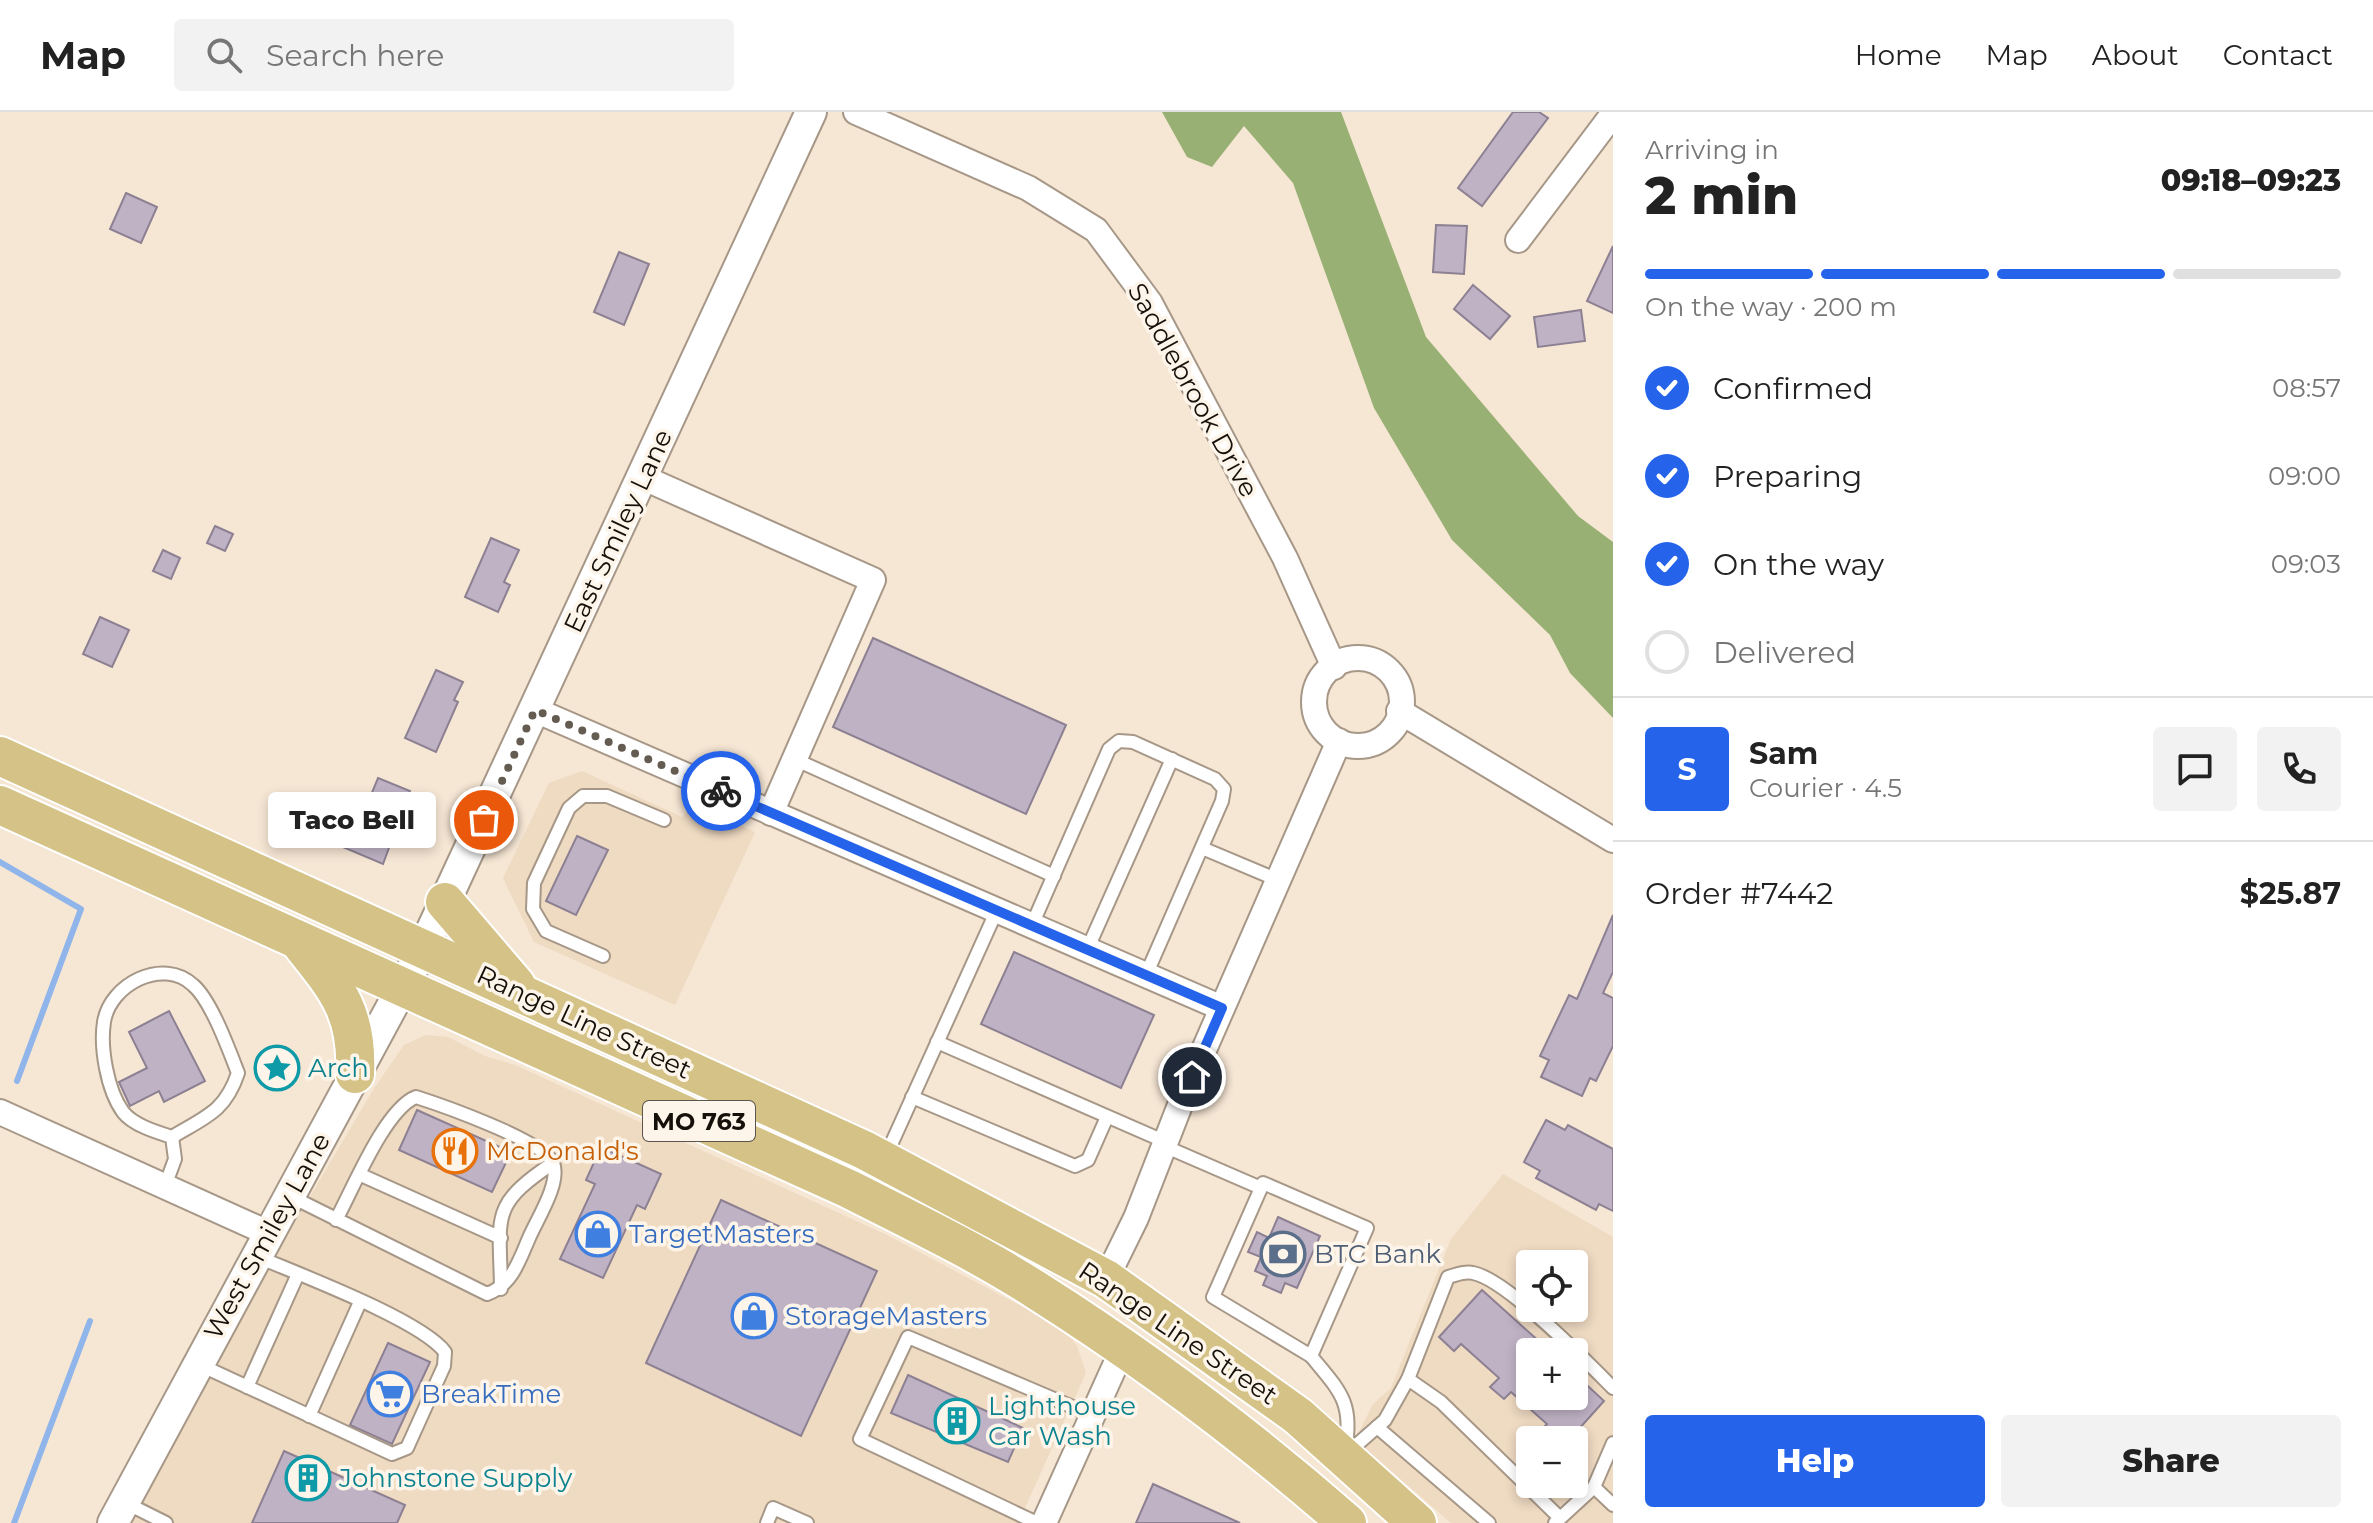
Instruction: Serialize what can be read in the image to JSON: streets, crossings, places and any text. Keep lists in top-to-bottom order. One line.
{"streets":{"main road":["Range Line Street","MO 763"],"street":["Saddlebrook Drive","East Smiley Lane","West Smiley Lane"]},"crossings":[["East Smiley Lane","Range Line Street"],["East Smiley Lane","West Smiley Lane"],["Range Line Street","West Smiley Lane"]],"places":{"other":["Taco Bell"],"place":["Arch"],"restaurant":["McDonald's"],"shop":["TargetMasters","StorageMasters"],"bank":["BTC Bank"],"supermarket":["BreakTime"],"building":["Lighthouse Car Wash","Johnstone Supply"]},"page":{"header":"Map","search":"Search here","nav":["Home","Map","About","Contact"],"heading":["2 min","Arriving in","09:18–09:23"],"panel":["Sam","Courier · 4.5","Order #7442","$25.87"],"bar":"On the way · 200 m","list":[["Confirmed","08:57"],["Preparing","09:00"],["On the way","09:03"],"Delivered"],"round":"S","bubble":"Taco Bell","map_buttons":["+","−"],"buttons":["Help","Share"]}}
